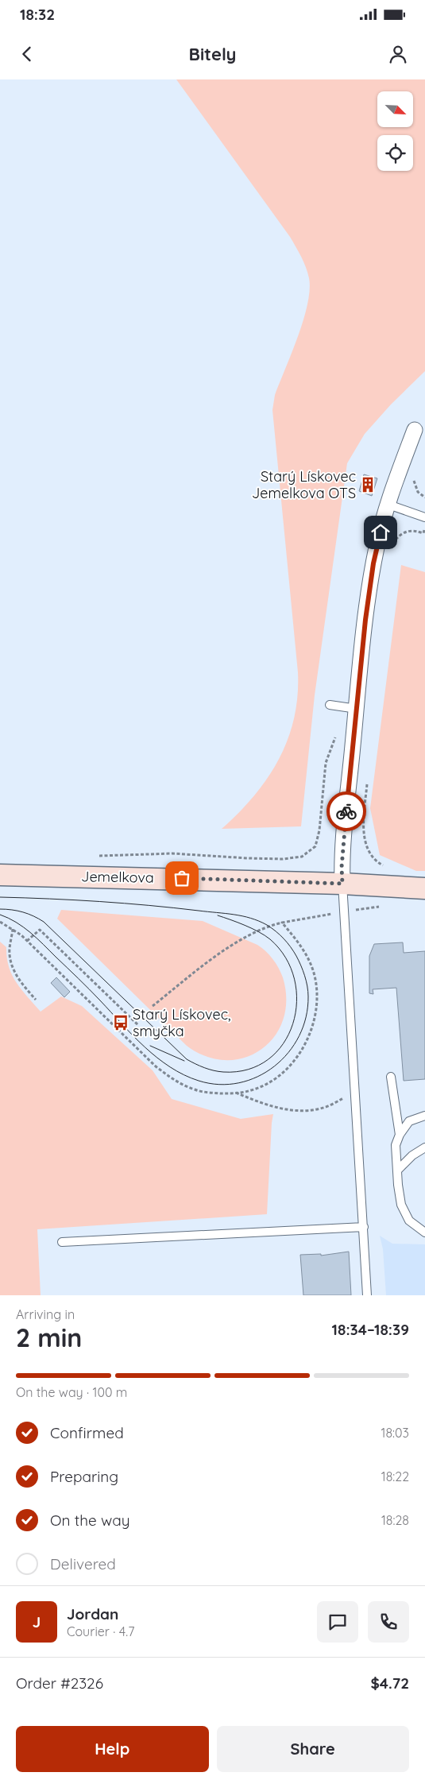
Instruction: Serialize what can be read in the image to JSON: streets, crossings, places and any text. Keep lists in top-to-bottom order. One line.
{"streets":{"street":["Jemelkova"]},"places":{"building":["Starý Lískovec Jemelkova OTS"],"bus stop":["Starý Lískovec, smyčka"]},"north":"bottom right","page":{"status":"18:32","header":"Bitely","heading":["2 min","Arriving in","18:34–18:39"],"panel":["Jordan","Courier · 4.7","Order #2326","$4.72"],"bar":"On the way · 100 m","list":[["Confirmed","18:03"],["Preparing","18:22"],["On the way","18:28"],"Delivered"],"round":"J","buttons":["Help","Share"]}}
